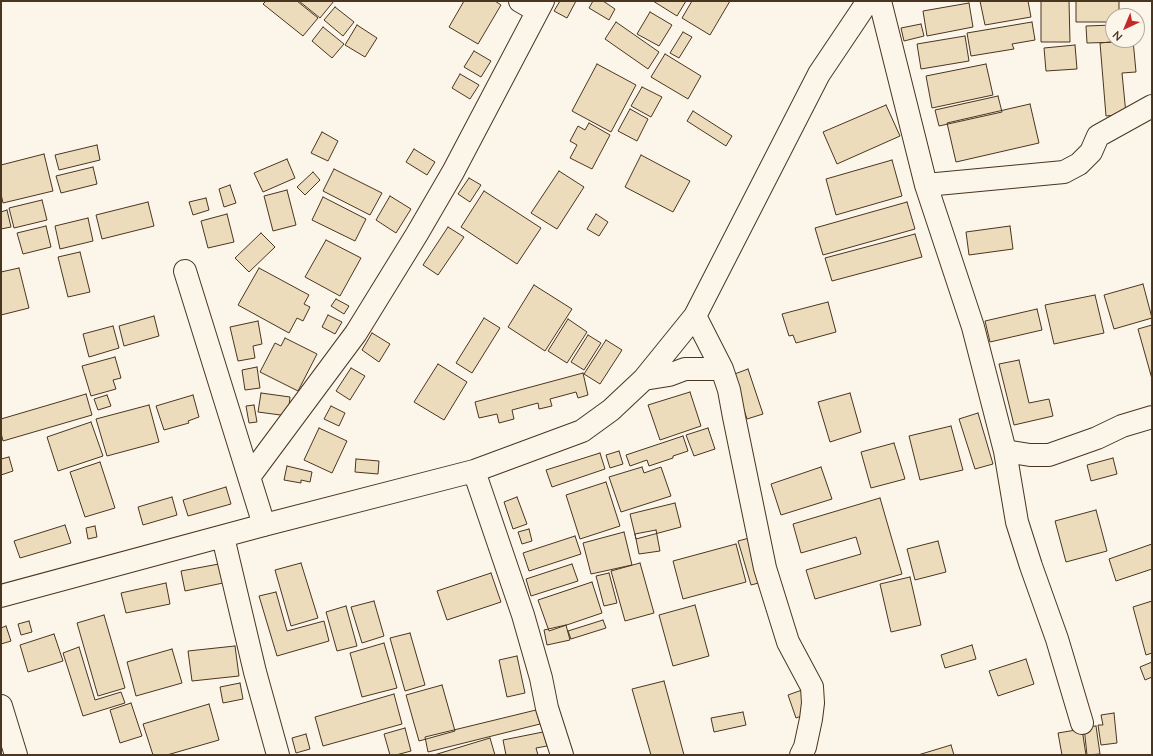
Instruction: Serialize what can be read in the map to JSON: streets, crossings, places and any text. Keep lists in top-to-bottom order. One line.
{"north":"bottom left"}
